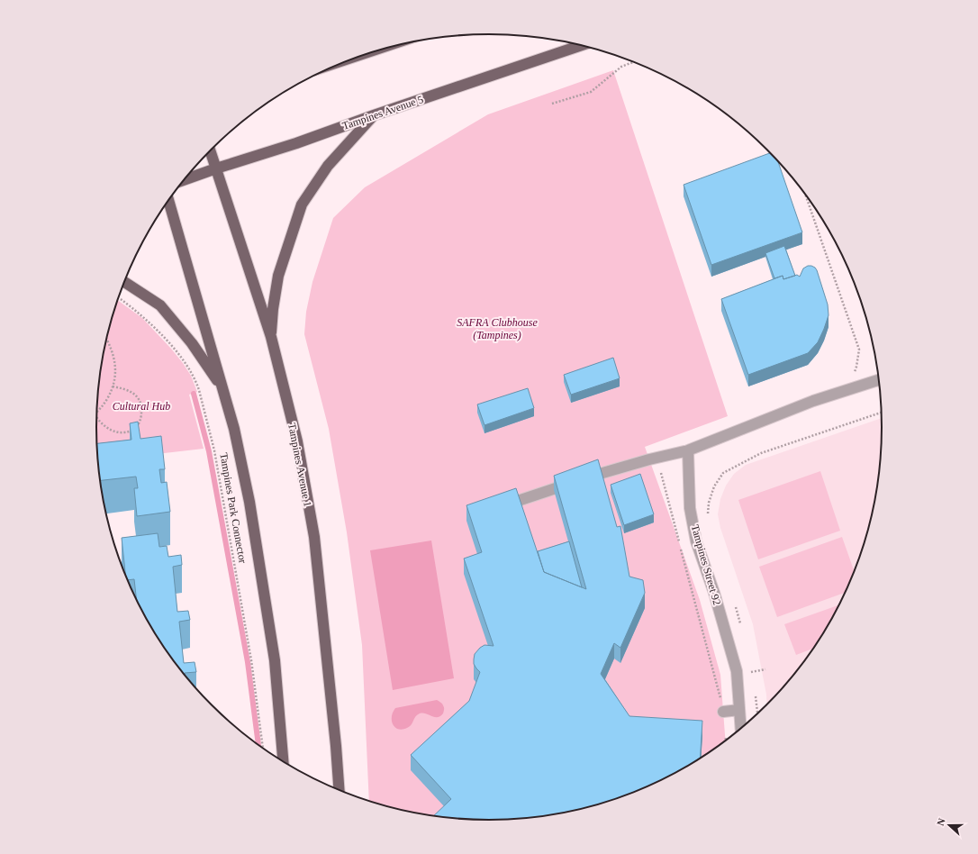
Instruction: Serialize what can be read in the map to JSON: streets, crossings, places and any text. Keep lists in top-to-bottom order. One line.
{"streets":{"main road":["Tampines Avenue 5","Tampines Avenue 1"],"street":["Tampines Street 92"],"path":["Tampines Park Connector"]},"crossings":[["Tampines Avenue 5","Tampines Avenue 1"]],"parks":["SAFRA Clubhouse (Tampines)","Cultural Hub"],"north":"left"}
